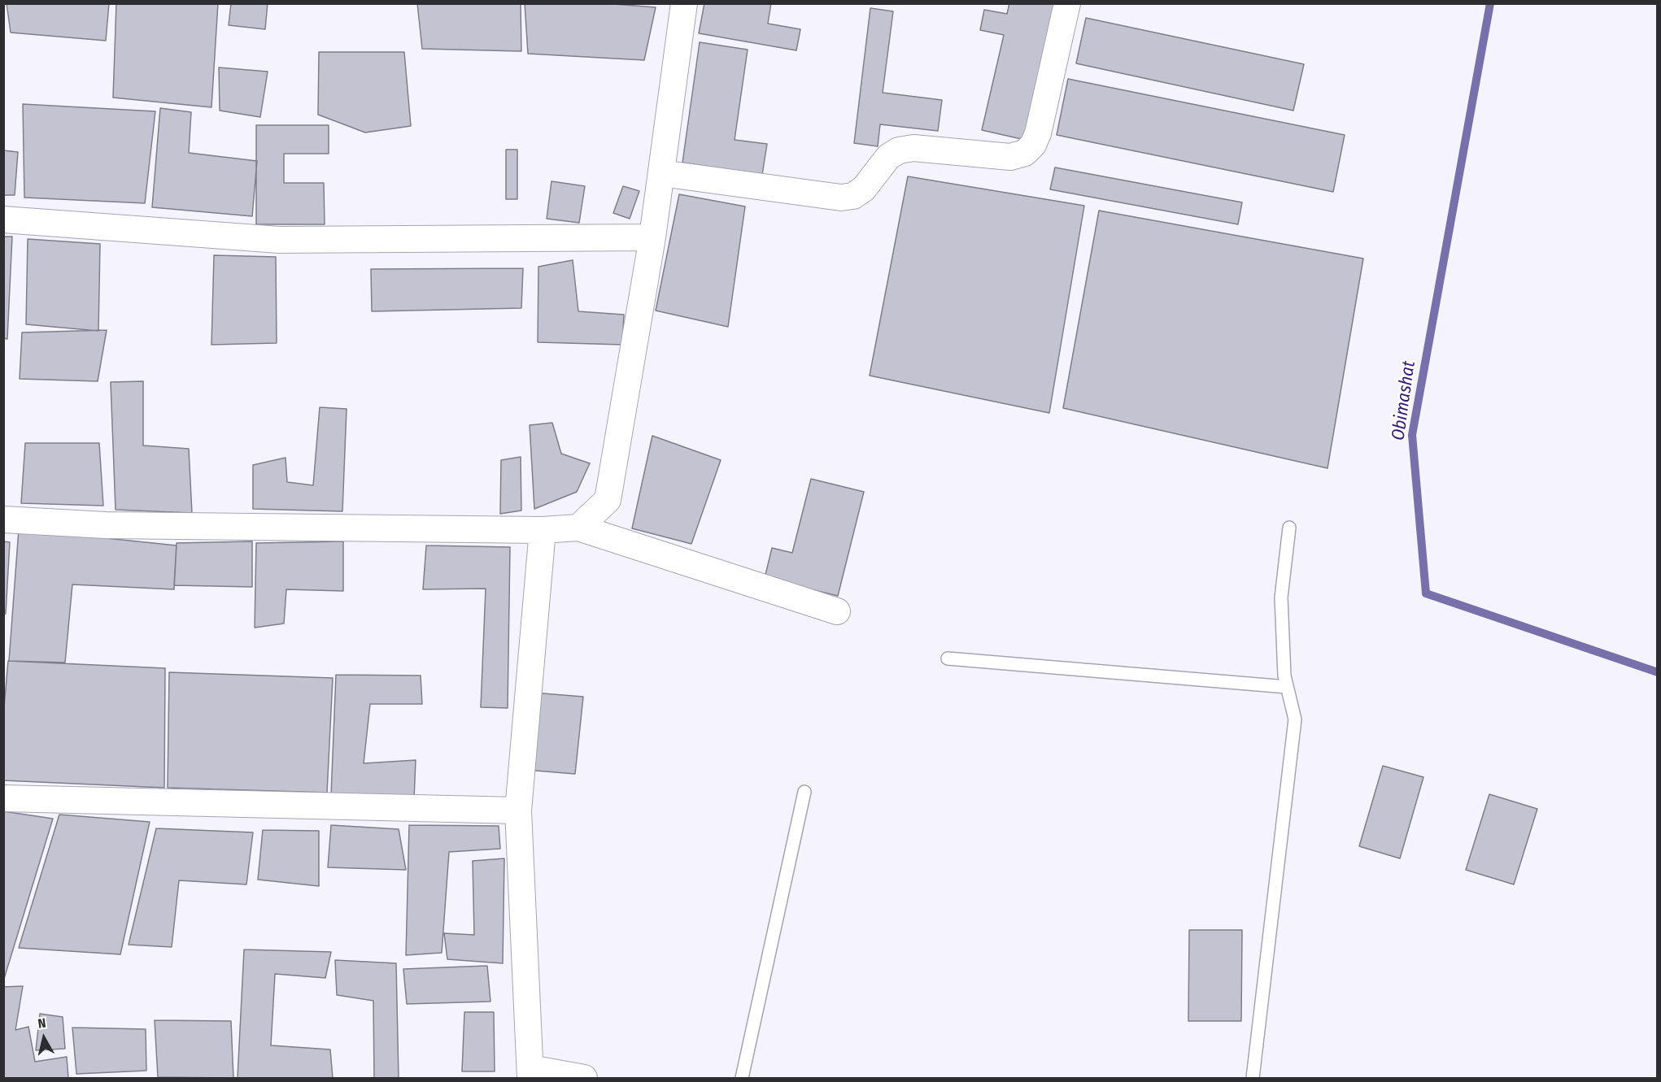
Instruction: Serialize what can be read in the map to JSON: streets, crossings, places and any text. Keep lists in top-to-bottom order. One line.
{"water":["Obimashat"],"north":"top"}
